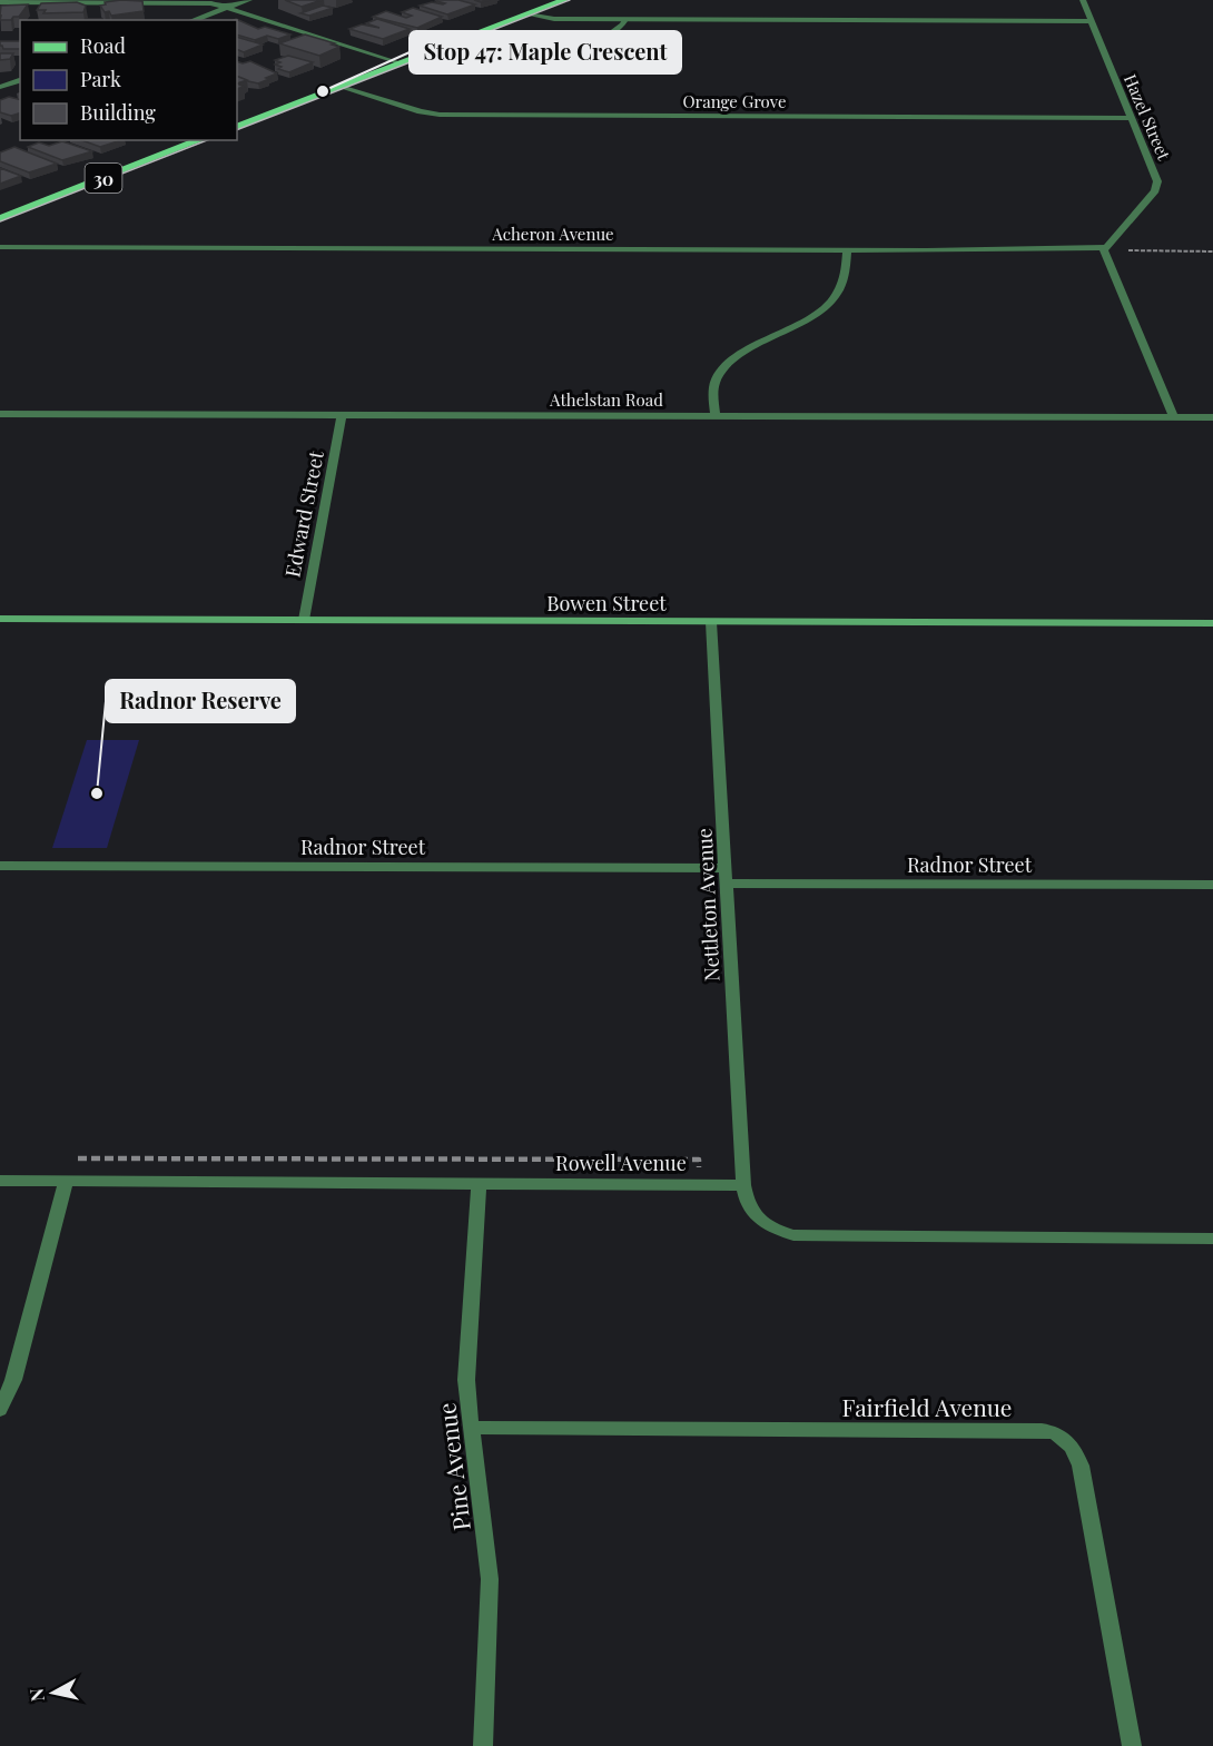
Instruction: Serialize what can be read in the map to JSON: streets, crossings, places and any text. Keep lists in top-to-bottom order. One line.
{"streets":{"main road":["30"],"street":["Orange Grove","Hazel Street","Acheron Avenue","Athelstan Road","Edward Street","Bowen Street","Radnor Street","Nettleton Avenue","Rowell Avenue","Fairfield Avenue","Pine Avenue"]},"crossings":[["Orange Grove","Hazel Street"],["Hazel Street","Acheron Avenue"],["Athelstan Road","Edward Street"],["Edward Street","Bowen Street"],["Bowen Street","Nettleton Avenue"],["Radnor Street","Nettleton Avenue"],["Nettleton Avenue","Rowell Avenue"],["Rowell Avenue","Pine Avenue"],["Fairfield Avenue","Pine Avenue"]],"places":["Stop 47: Maple Crescent","Radnor Reserve"],"legend":["Road","Park","Building"],"north":"left"}
